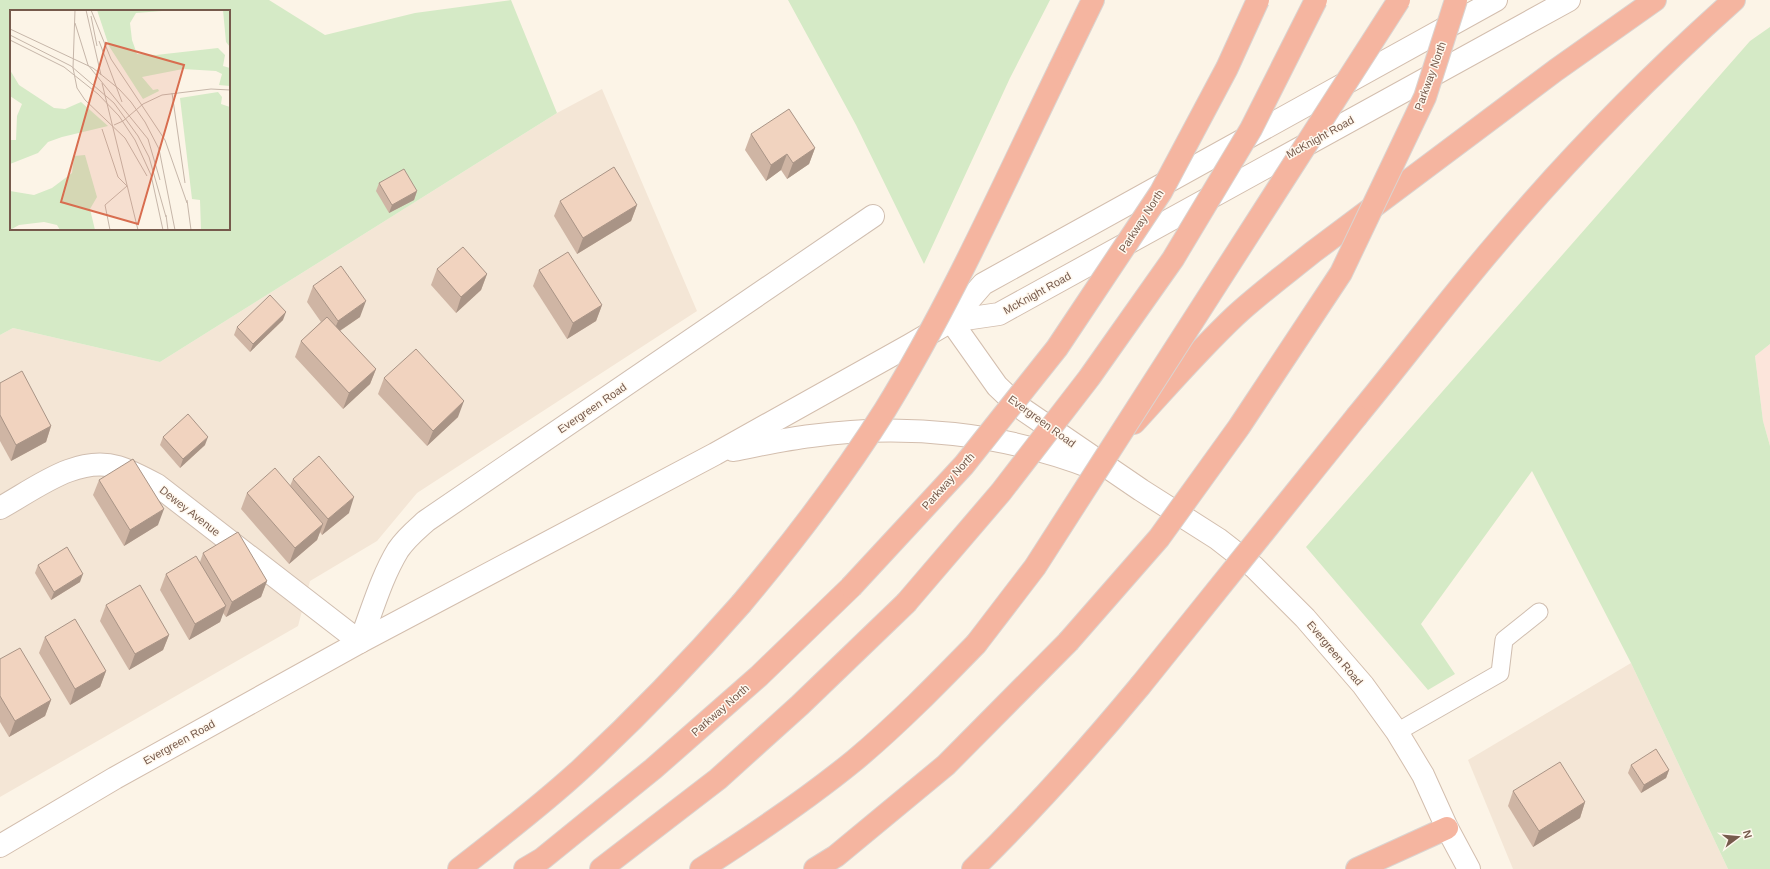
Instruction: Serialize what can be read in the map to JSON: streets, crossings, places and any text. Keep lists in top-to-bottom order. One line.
{"streets":{"highway":["Parkway North"],"main road":["McKnight Road","Evergreen Road","Dewey Avenue"]},"crossings":[["McKnight Road","Evergreen Road"],["Evergreen Road","Dewey Avenue"]],"north":"right"}
